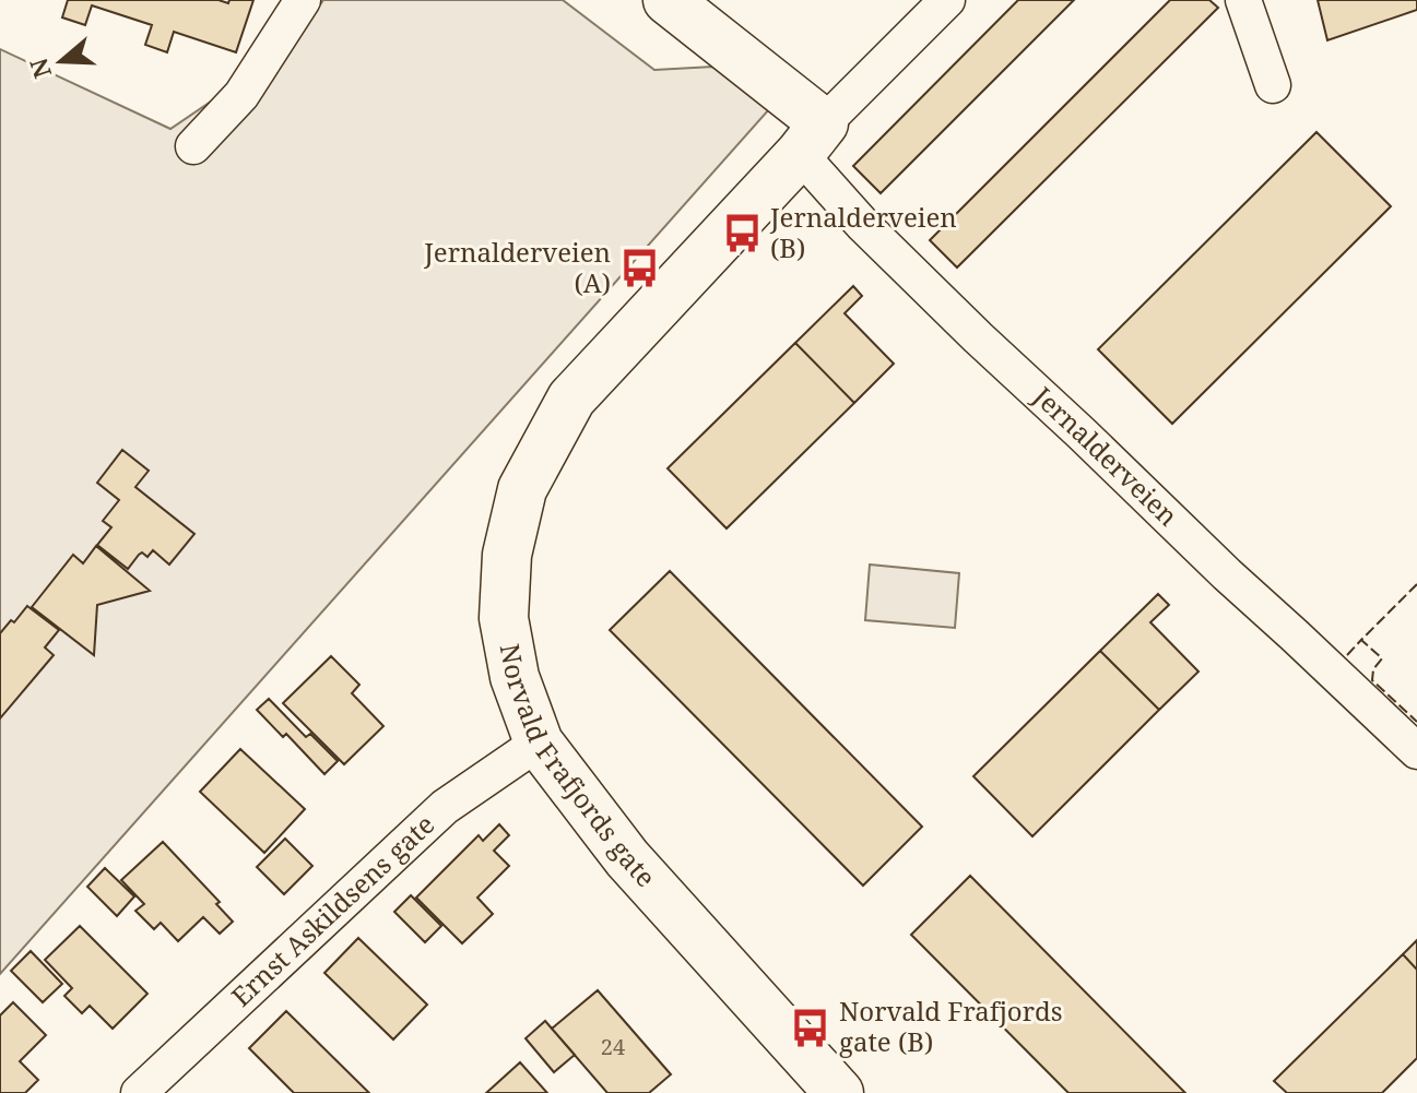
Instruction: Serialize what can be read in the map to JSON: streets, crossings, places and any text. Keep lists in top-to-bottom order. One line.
{"streets":{"street":["Jernalderveien","Norvald Frafjords gate","Ernst Askildsens gate"]},"crossings":[["Jernalderveien","Norvald Frafjords gate"],["Norvald Frafjords gate","Ernst Askildsens gate"]],"places":{"bus stop":["Jernalderveien (B)","Jernalderveien (A)","Norvald Frafjords gate (B)"]},"house_numbers":["24"],"north":"left"}
